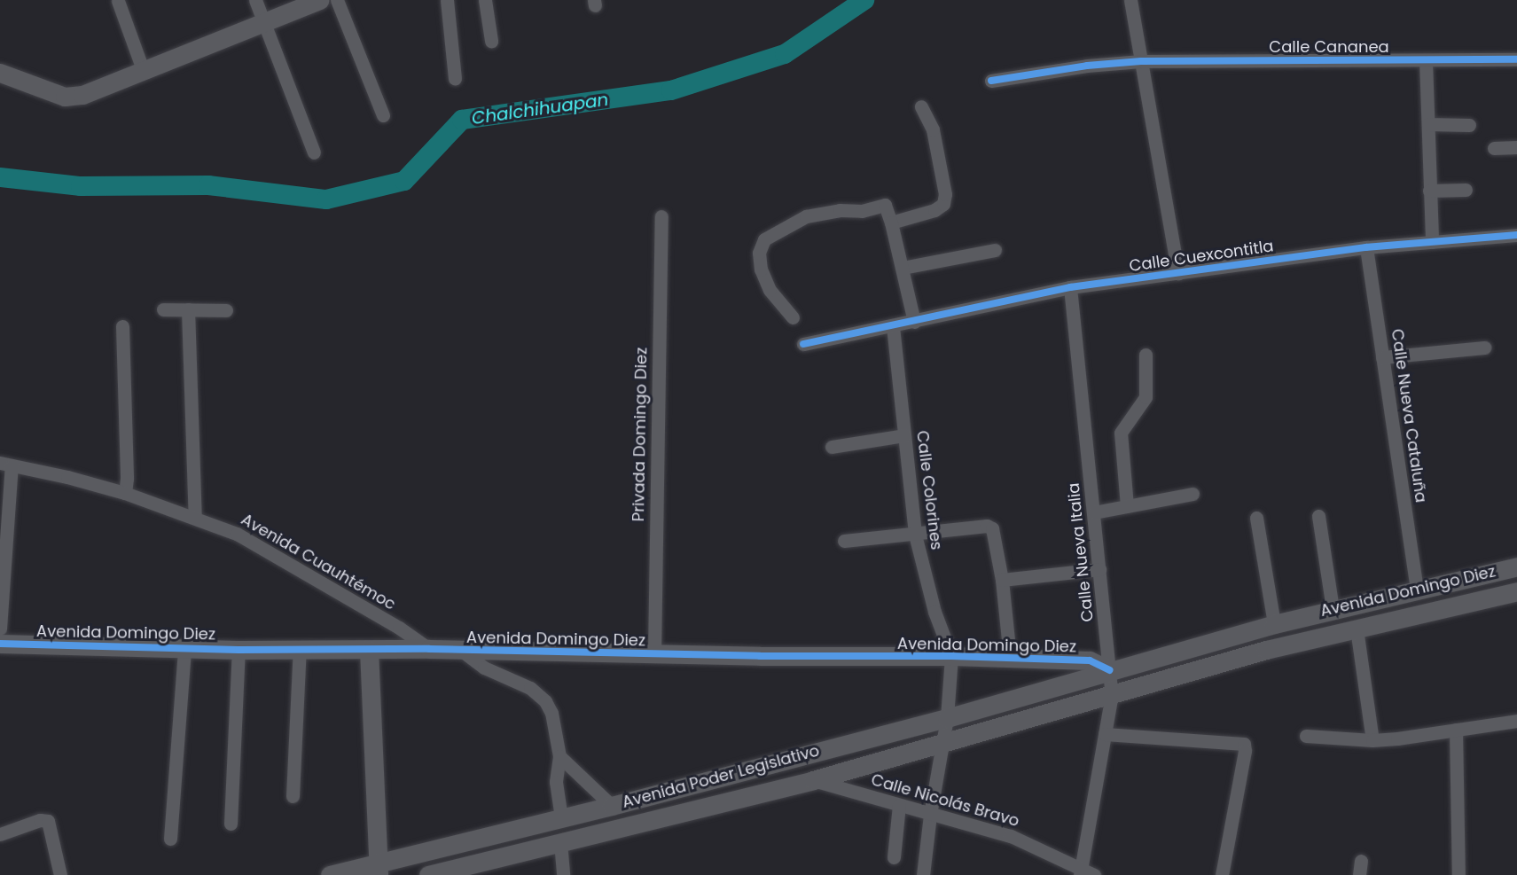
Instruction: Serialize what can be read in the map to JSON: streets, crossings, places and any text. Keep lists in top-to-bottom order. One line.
{"streets":{"main road":["Avenida Domingo Diez","Avenida Poder Legislativo"],"street":["Calle Cananea","Calle Cuexcontitla","Calle Nueva Cataluña","Privada Domingo Diez","Calle Colorines","Calle Nueva Italia","Avenida Cuauhtémoc","Calle Nicolás Bravo"]},"crossings":[["Calle Cuexcontitla","Calle Nueva Cataluña"],["Calle Cuexcontitla","Calle Colorines"],["Calle Cuexcontitla","Calle Nueva Italia"],["Calle Nueva Cataluña","Avenida Domingo Diez"],["Privada Domingo Diez","Avenida Domingo Diez"],["Calle Colorines","Avenida Domingo Diez"],["Calle Colorines","Avenida Poder Legislativo"],["Calle Colorines","Calle Nicolás Bravo"],["Calle Nueva Italia","Avenida Domingo Diez"],["Calle Nueva Italia","Avenida Poder Legislativo"],["Calle Nueva Italia","Calle Nicolás Bravo"],["Avenida Cuauhtémoc","Avenida Domingo Diez"],["Avenida Domingo Diez","Avenida Poder Legislativo"],["Avenida Poder Legislativo","Calle Nicolás Bravo"]],"water":["Chalchihuapan"]}
